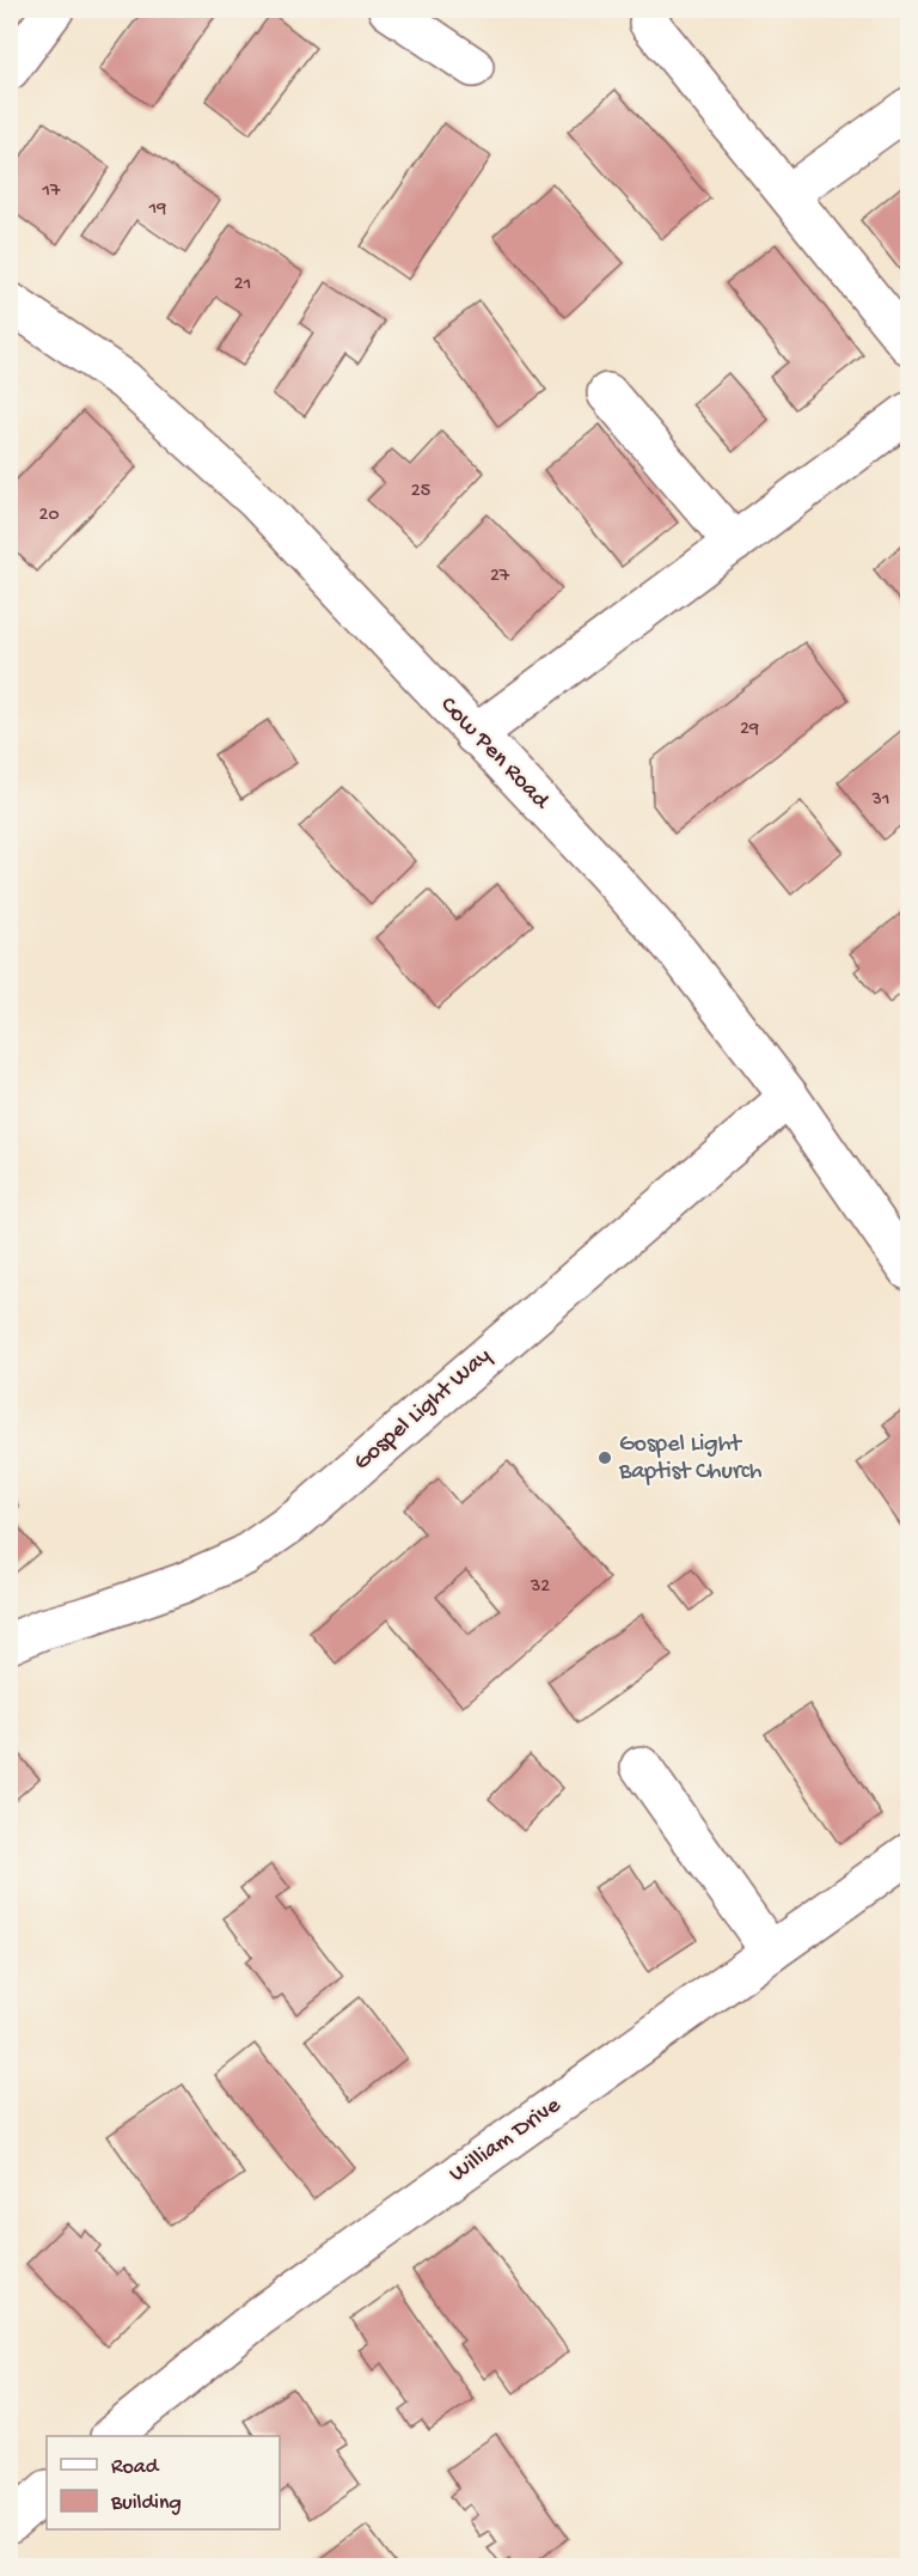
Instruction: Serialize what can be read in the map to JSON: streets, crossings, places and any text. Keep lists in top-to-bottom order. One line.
{"streets":{"street":["Cow Pen Road","Gospel Light Way","William Drive"]},"crossings":[["Cow Pen Road","Gospel Light Way"]],"places":["Gospel Light Baptist Church"],"house_numbers":["17","19","21","25","20","27","29","31","32"],"legend":["Road","Building"]}
